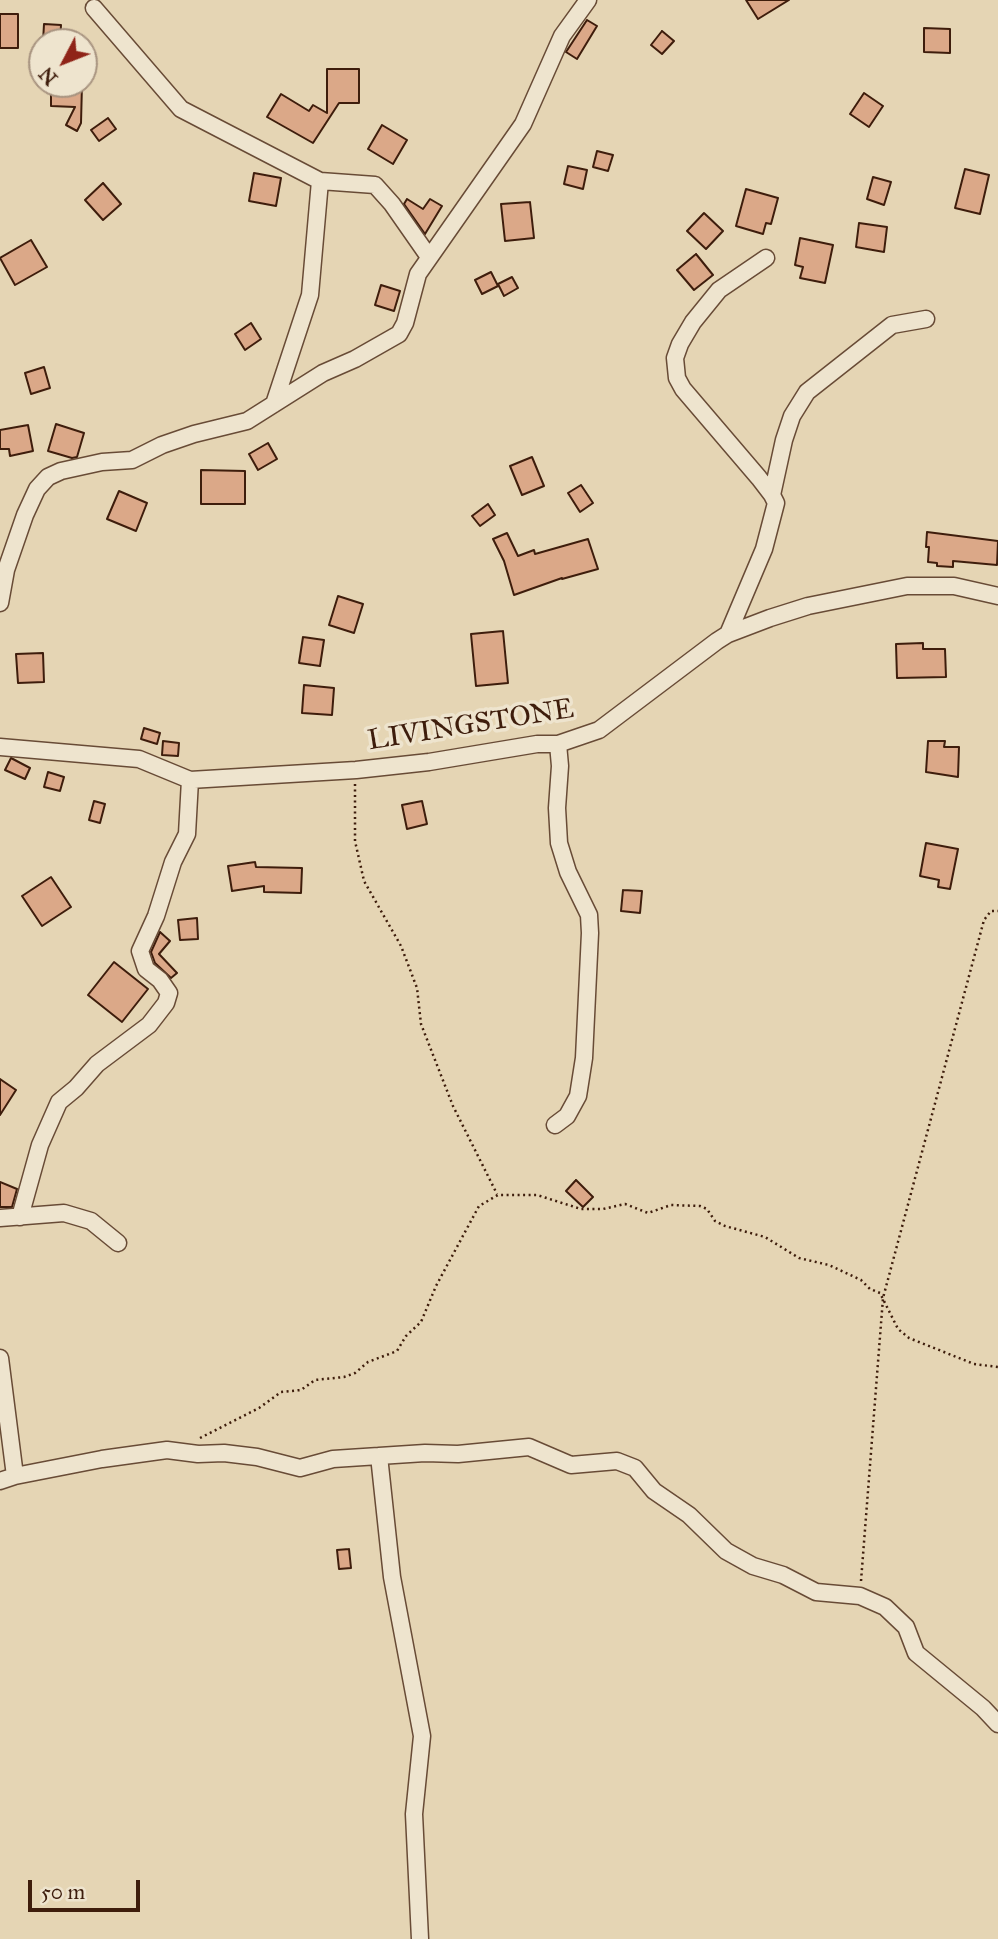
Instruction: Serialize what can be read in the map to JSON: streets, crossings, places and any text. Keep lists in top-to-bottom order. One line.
{"streets":{"street":["LIVINGSTONE"]},"scale_bar":"50 m","north":"bottom left"}
